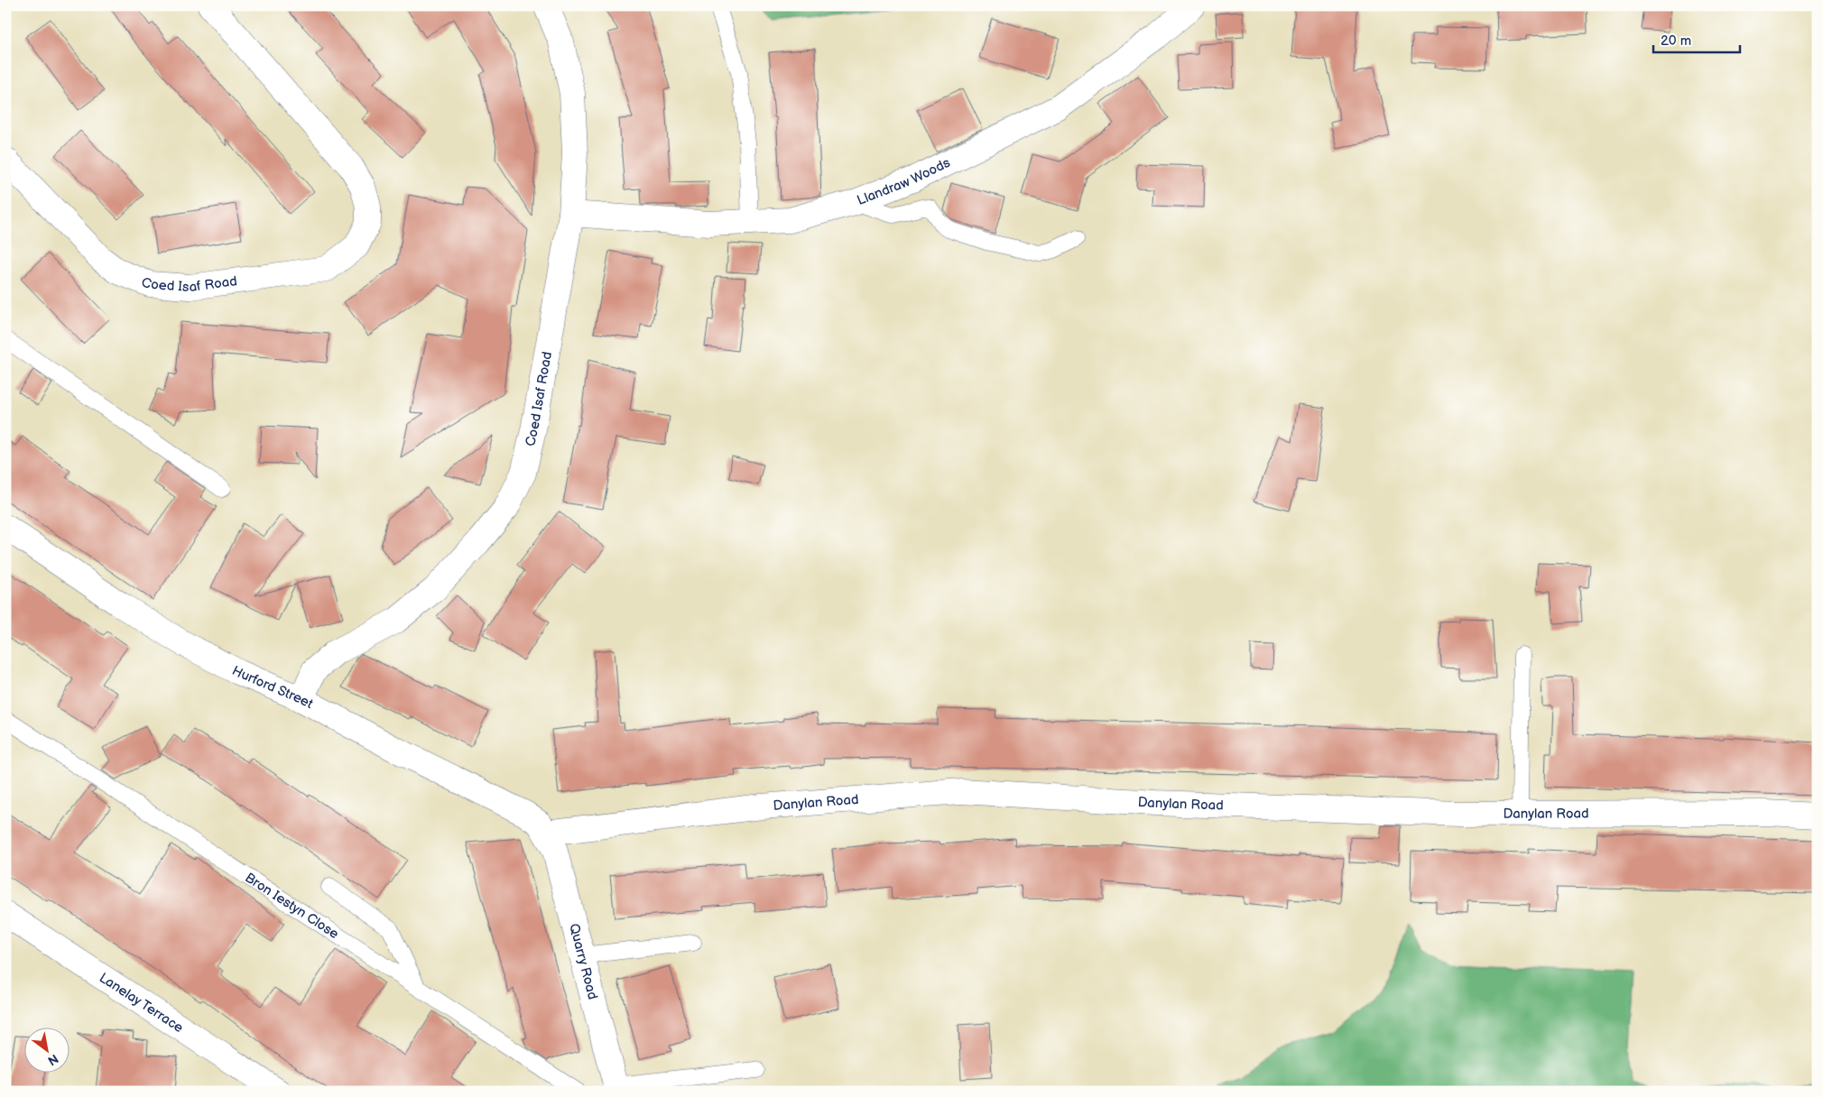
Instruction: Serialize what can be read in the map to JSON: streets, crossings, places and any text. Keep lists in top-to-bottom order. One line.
{"streets":{"street":["Llandraw Woods","Coed Isaf Road","Hurford Street","Danylan Road","Quarry Road","Lanelay Terrace"],"lane":["Bron Iestyn Close"]},"crossings":[["Llandraw Woods","Coed Isaf Road"],["Coed Isaf Road","Hurford Street"],["Hurford Street","Danylan Road"],["Hurford Street","Quarry Road"],["Danylan Road","Quarry Road"]],"scale_bar":"20 m","north":"bottom right"}
